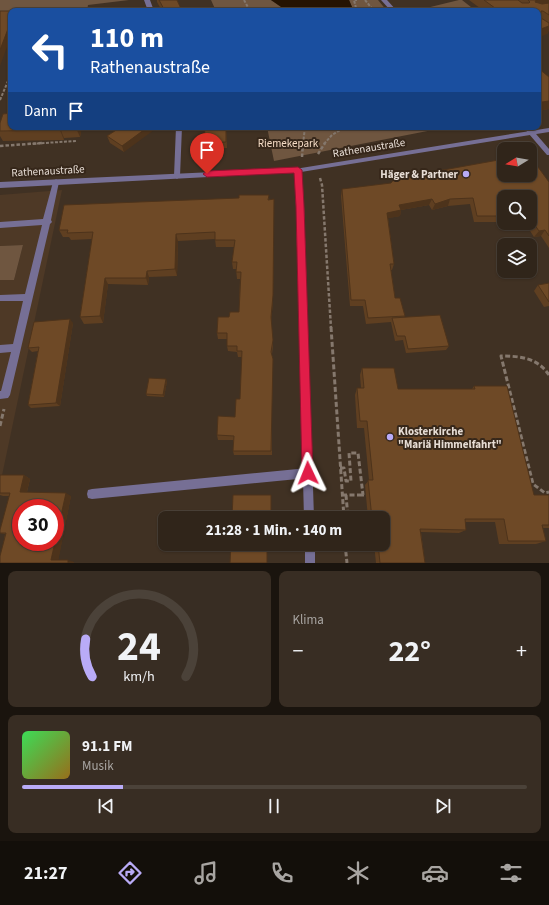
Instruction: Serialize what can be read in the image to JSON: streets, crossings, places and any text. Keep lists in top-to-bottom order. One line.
{"streets":{"street":["Rathenaustraße"]},"parks":["Riemekepark"],"places":["Häger & Partner","Klosterkirche \"Mariä Himmelfahrt\""],"north":"left","page":{"turn":["110 m","Rathenaustraße"],"then":"Dann","limit":"30","trip":"21:28 · 1 Min. · 140 m","tile":"Klima","heat":["−","22°","+"],"song":["91.1 FM","Musik"],"tabs":"21:27","gauge":["24","km/h"]}}
